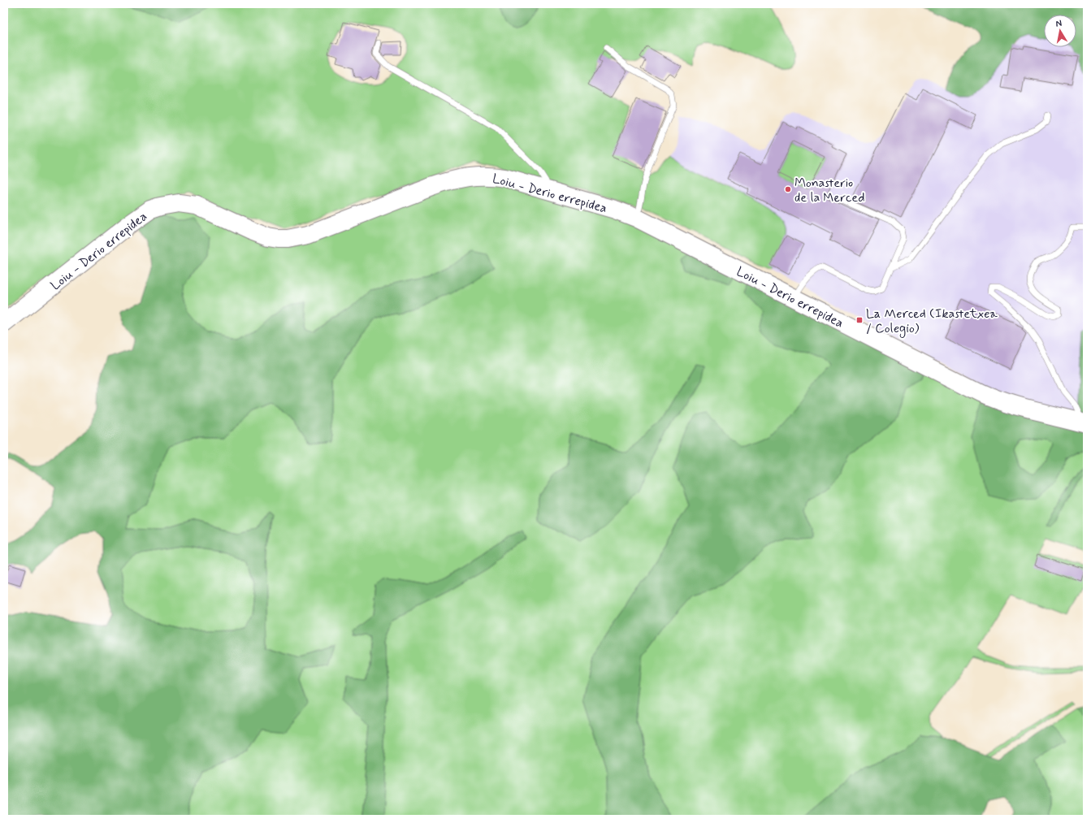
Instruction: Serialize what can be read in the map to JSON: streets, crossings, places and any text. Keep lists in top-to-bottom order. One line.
{"streets":{"main road":["Loiu - Derio errepidea"]},"places":{"other":["Monasterio de la Merced"],"transit":["La Merced (Ikastetxea / Colegio)"]},"north":"top"}
